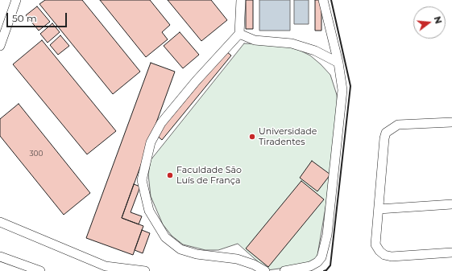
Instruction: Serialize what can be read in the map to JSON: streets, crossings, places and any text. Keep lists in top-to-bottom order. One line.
{"places":["Universidade Tiradentes","Faculdade São Luís de França"],"house_numbers":["300"],"scale_bar":"50 m","north":"right"}
